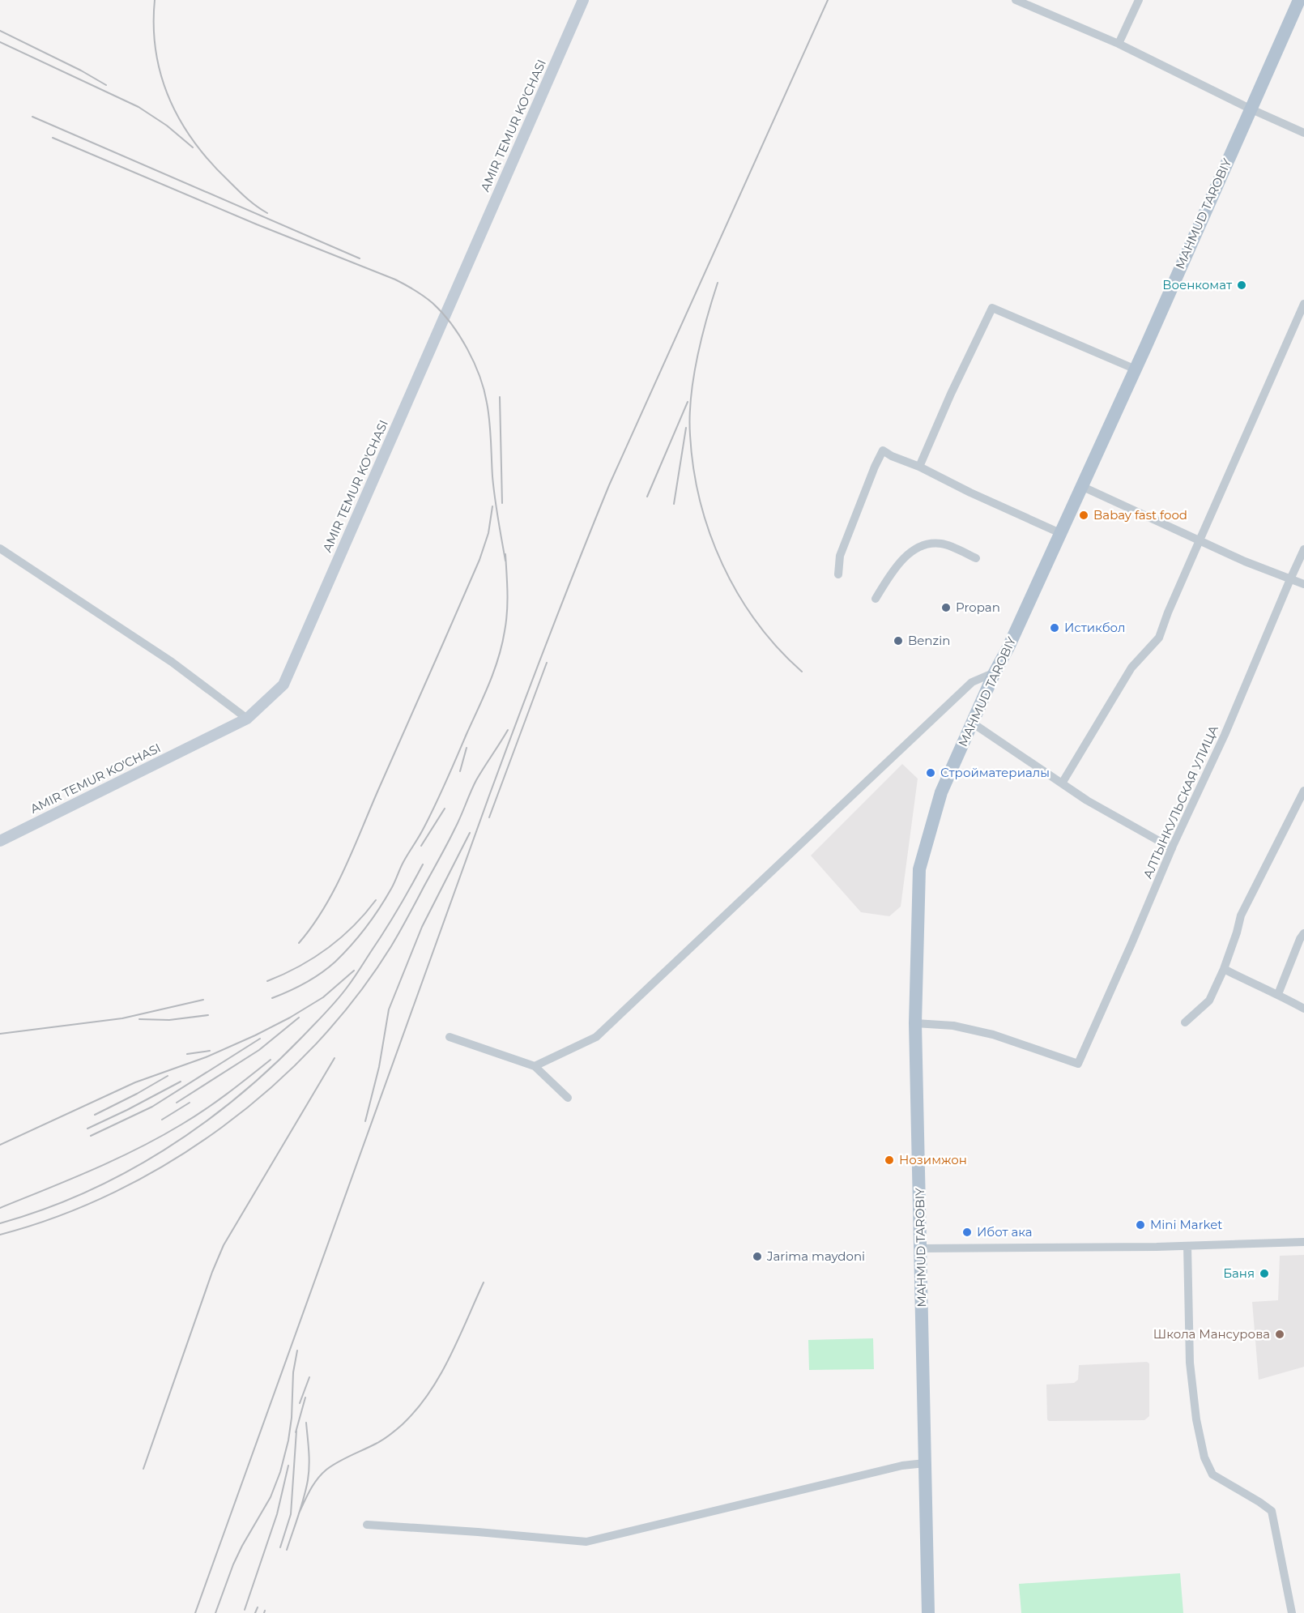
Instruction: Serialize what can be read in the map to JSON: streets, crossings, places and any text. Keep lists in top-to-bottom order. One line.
{"streets":{"main road":["MAHMUD TAROBIY"],"street":["AMIR TEMUR KO'CHASI","АЛТЫНКУЛЬСКАЯ УЛИЦА"]},"crossings":[["MAHMUD TAROBIY","АЛТЫНКУЛЬСКАЯ УЛИЦА"]],"places":["Военкомат","Babay fast food","Propan","Истикбол","Benzin","Стройматериалы","Нозимжон","Mini Market","Ибот ака","Jarima maydoni","Баня","Школа Мансурова"]}
